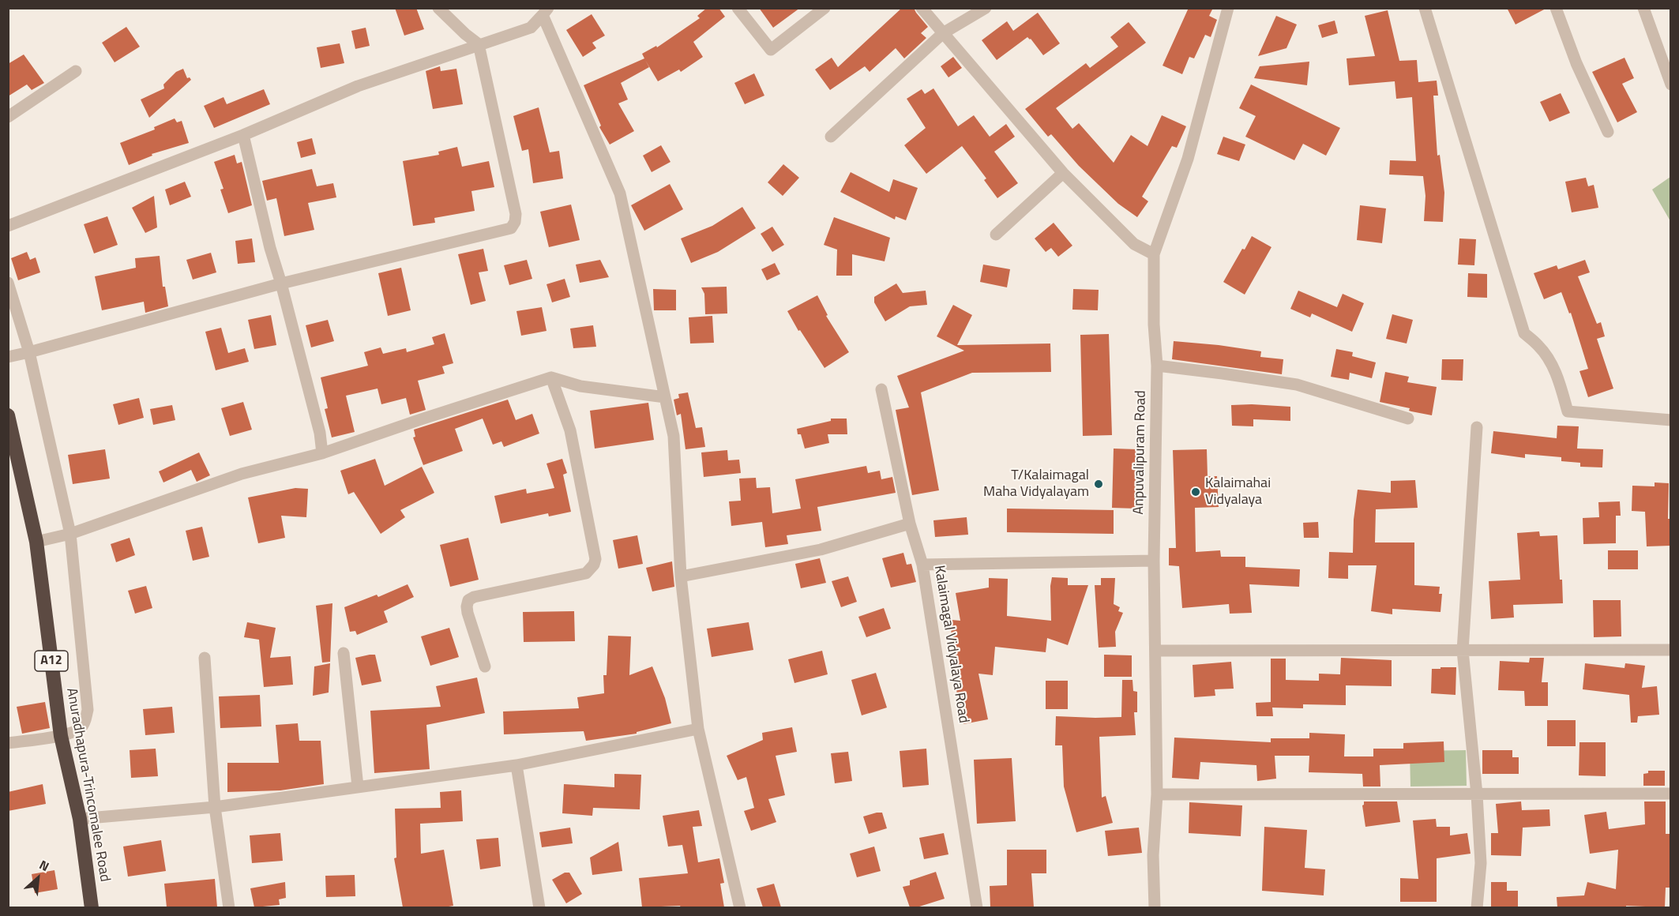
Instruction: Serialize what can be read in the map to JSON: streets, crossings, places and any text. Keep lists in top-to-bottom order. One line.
{"streets":{"highway":["A12","Anuradhapura-Trincomalee Road"],"street":["Anpuvalipuram Road","Kalaimagal Vidyalaya Road"]},"places":["T/Kalaimagal Maha Vidyalayam","Kalaimahai Vidyalaya"],"north":"top right"}
